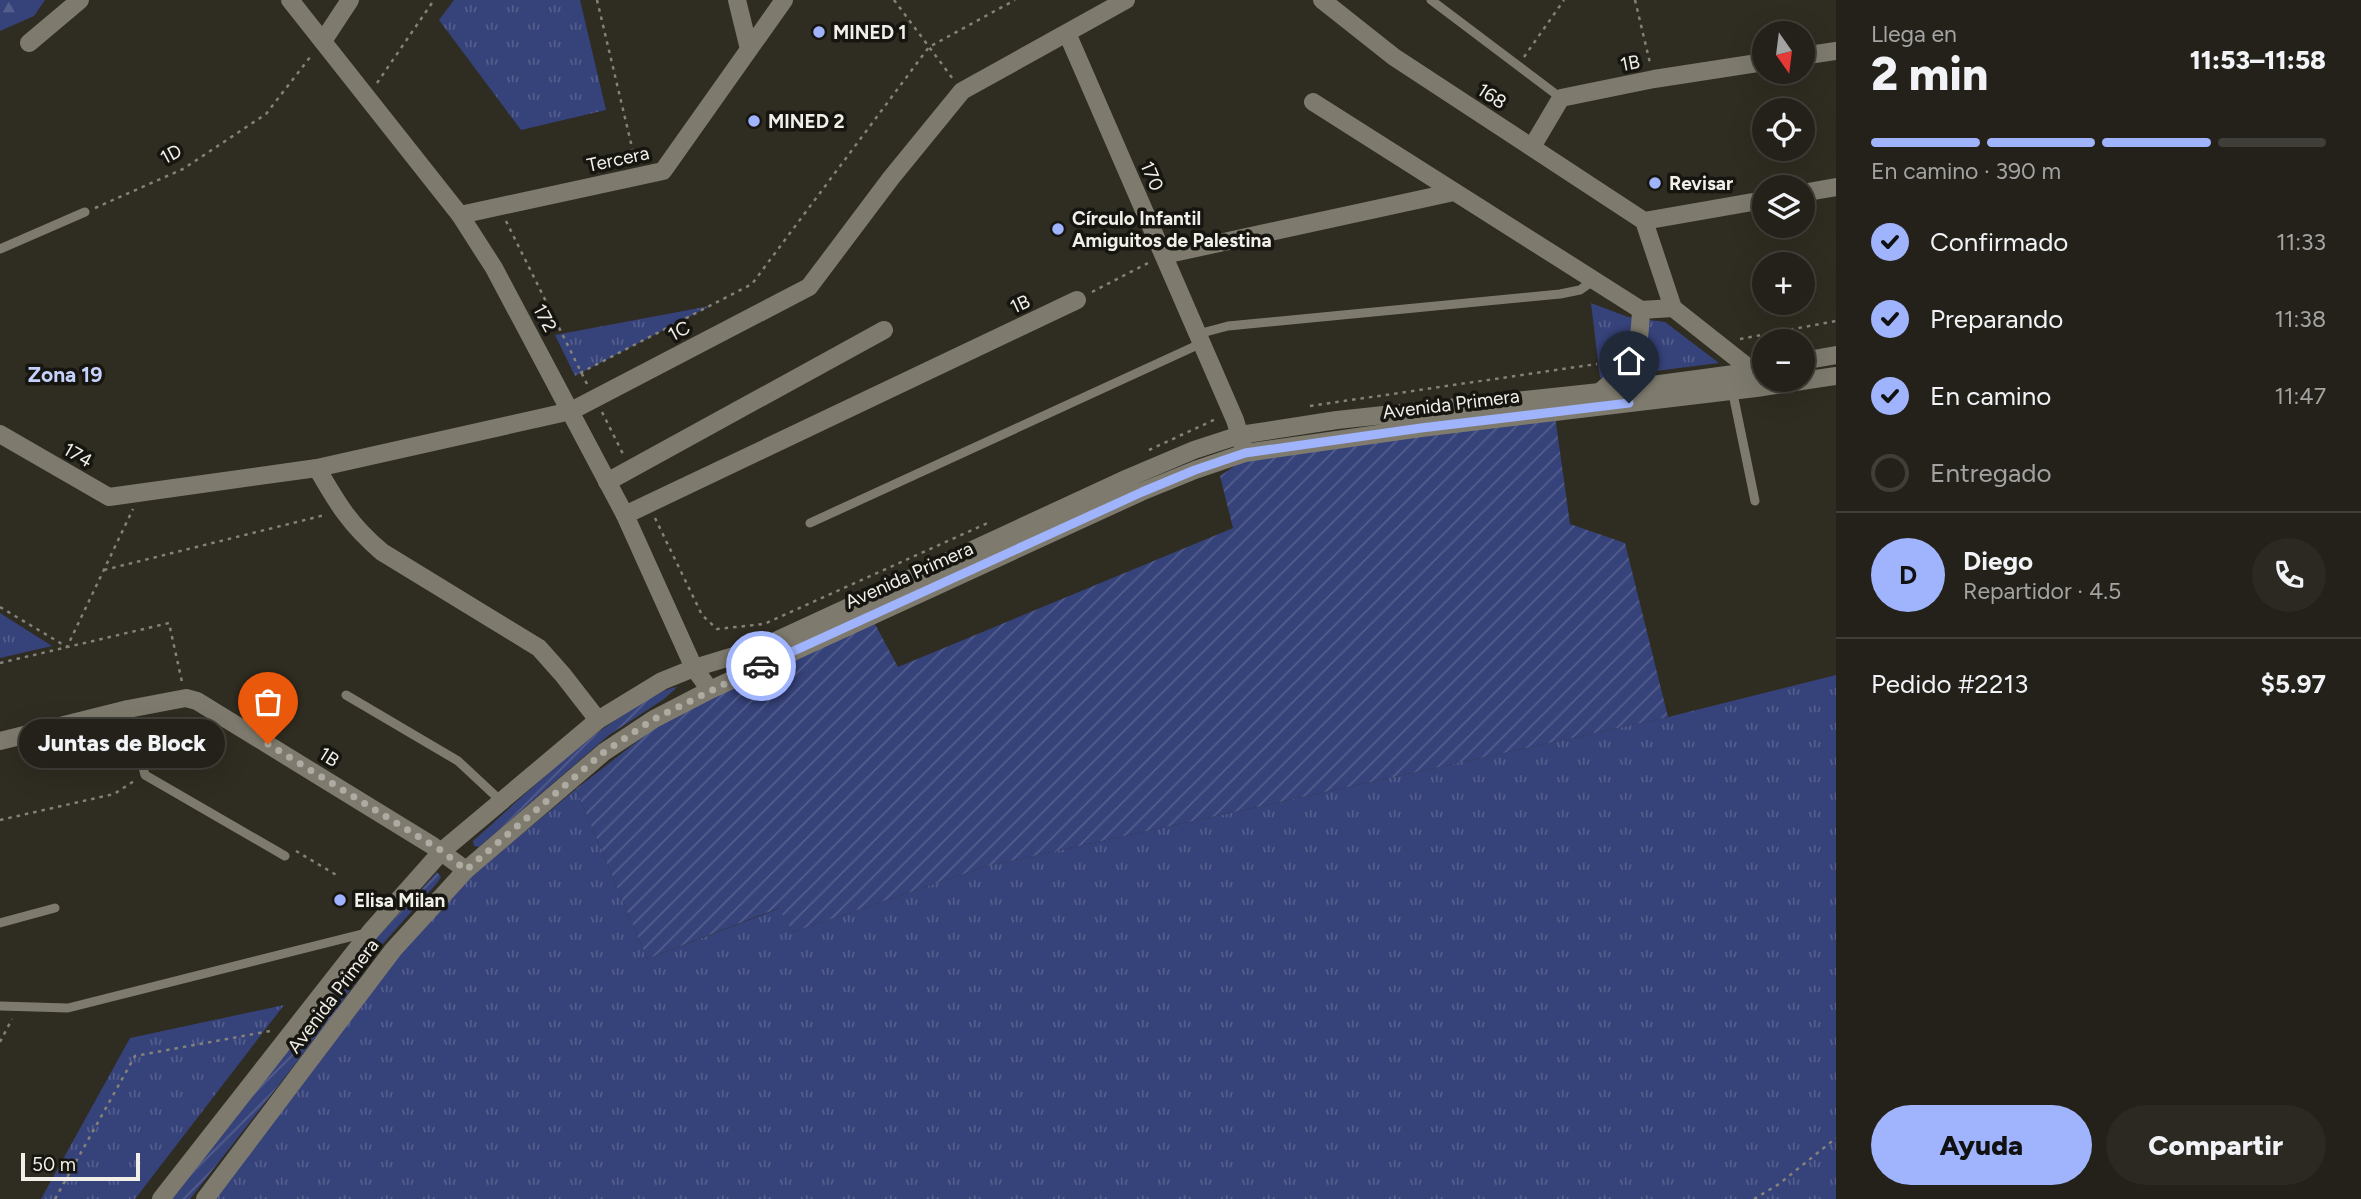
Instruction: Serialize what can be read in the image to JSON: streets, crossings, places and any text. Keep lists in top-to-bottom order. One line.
{"streets":{"street":["1B","168","Tercera","170","172","1C","Avenida Primera","174"],"path":["1D"]},"crossings":[["1B","172"],["1B","Avenida Primera"],["1D","172"],["Tercera","172"],["170","1C"],["170","Avenida Primera"],["172","1C"],["172","Avenida Primera"],["1C","174"]],"districts":["Zona 19"],"places":["MINED 1","MINED 2","Revisar","Círculo Infantil Amiguitos de Palestina","Juntas de Block","Elisa Milan"],"scale_bar":"50 m","north":"bottom","page":{"heading":["2 min","Llega en","11:53–11:58"],"panel":["Diego","Repartidor · 4.5","Pedido #2213","$5.97"],"map_buttons":["+","−"],"bar":"En camino · 390 m","list":[["Confirmado","11:33"],["Preparando","11:38"],["En camino","11:47"],"Entregado"],"round":"D","bubble":"Juntas de Block","buttons":["Ayuda","Compartir"],"scale":"50 m"}}
